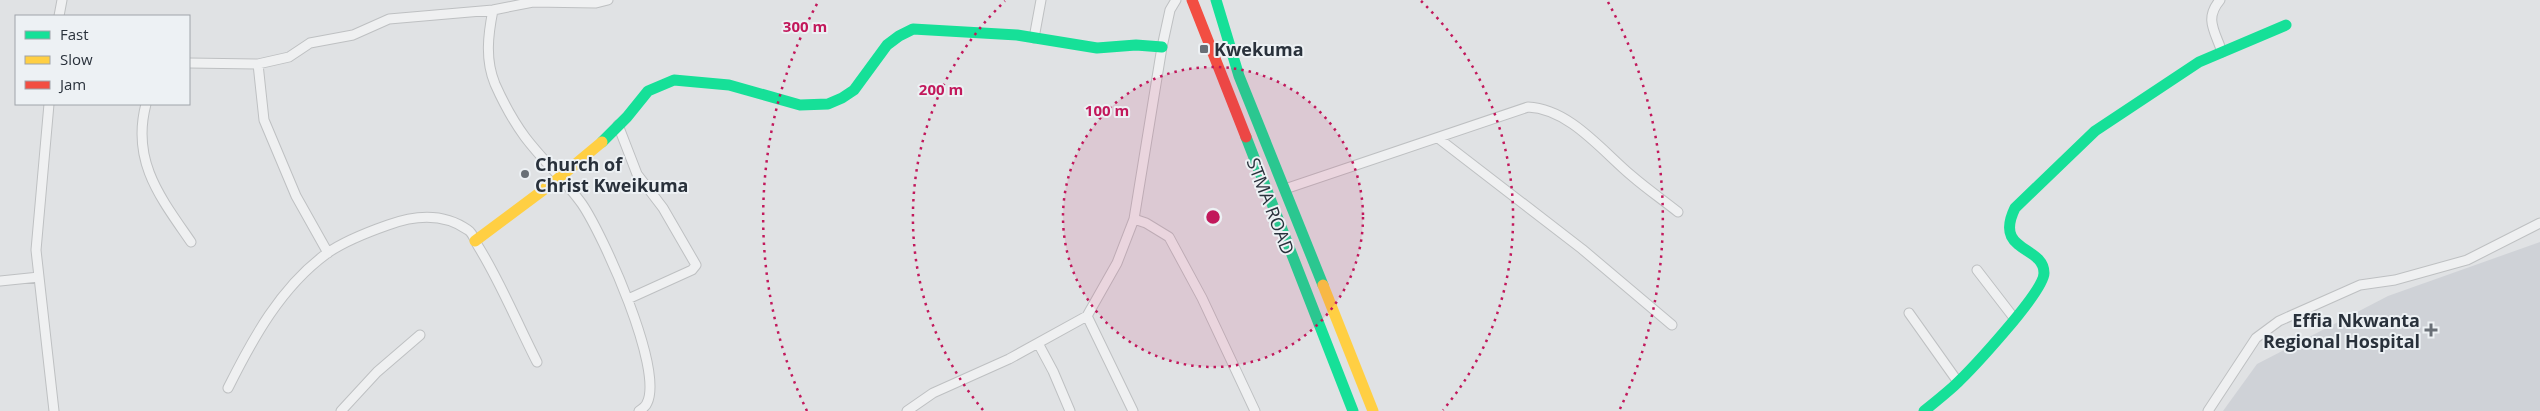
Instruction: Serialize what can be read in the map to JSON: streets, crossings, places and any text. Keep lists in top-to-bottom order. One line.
{"streets":{"street":["STMA ROAD"]},"places":{"transit":["Kwekuma"],"other":["Church of Christ Kweikuma"],"health":["Effia Nkwanta Regional Hospital"]},"legend":["Fast","Slow","Jam"],"rings":["300 m","200 m","100 m"]}
